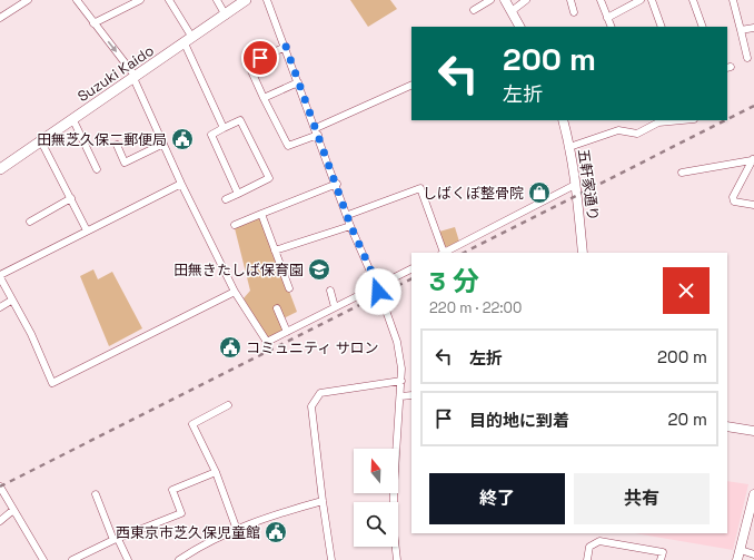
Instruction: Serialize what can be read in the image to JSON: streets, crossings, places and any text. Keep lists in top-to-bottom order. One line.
{"streets":{"main road":["Suzuki Kaido"],"street":["五軒家通り"]},"places":{"public building":["田無芝久保二郵便局","コミュニティ サロン","西東京市芝久保児童館"],"shop":["しばくぼ整骨院"],"school or university":["田無きたしば保育園"]},"north":"top","page":{"turn":["200 m","左折"],"heading":["3 分","220 m · 22:00"],"list":[{"name":"左折","value":"200 m"},{"name":"目的地に到着","value":"20 m"}],"buttons":["終了","共有"]}}
